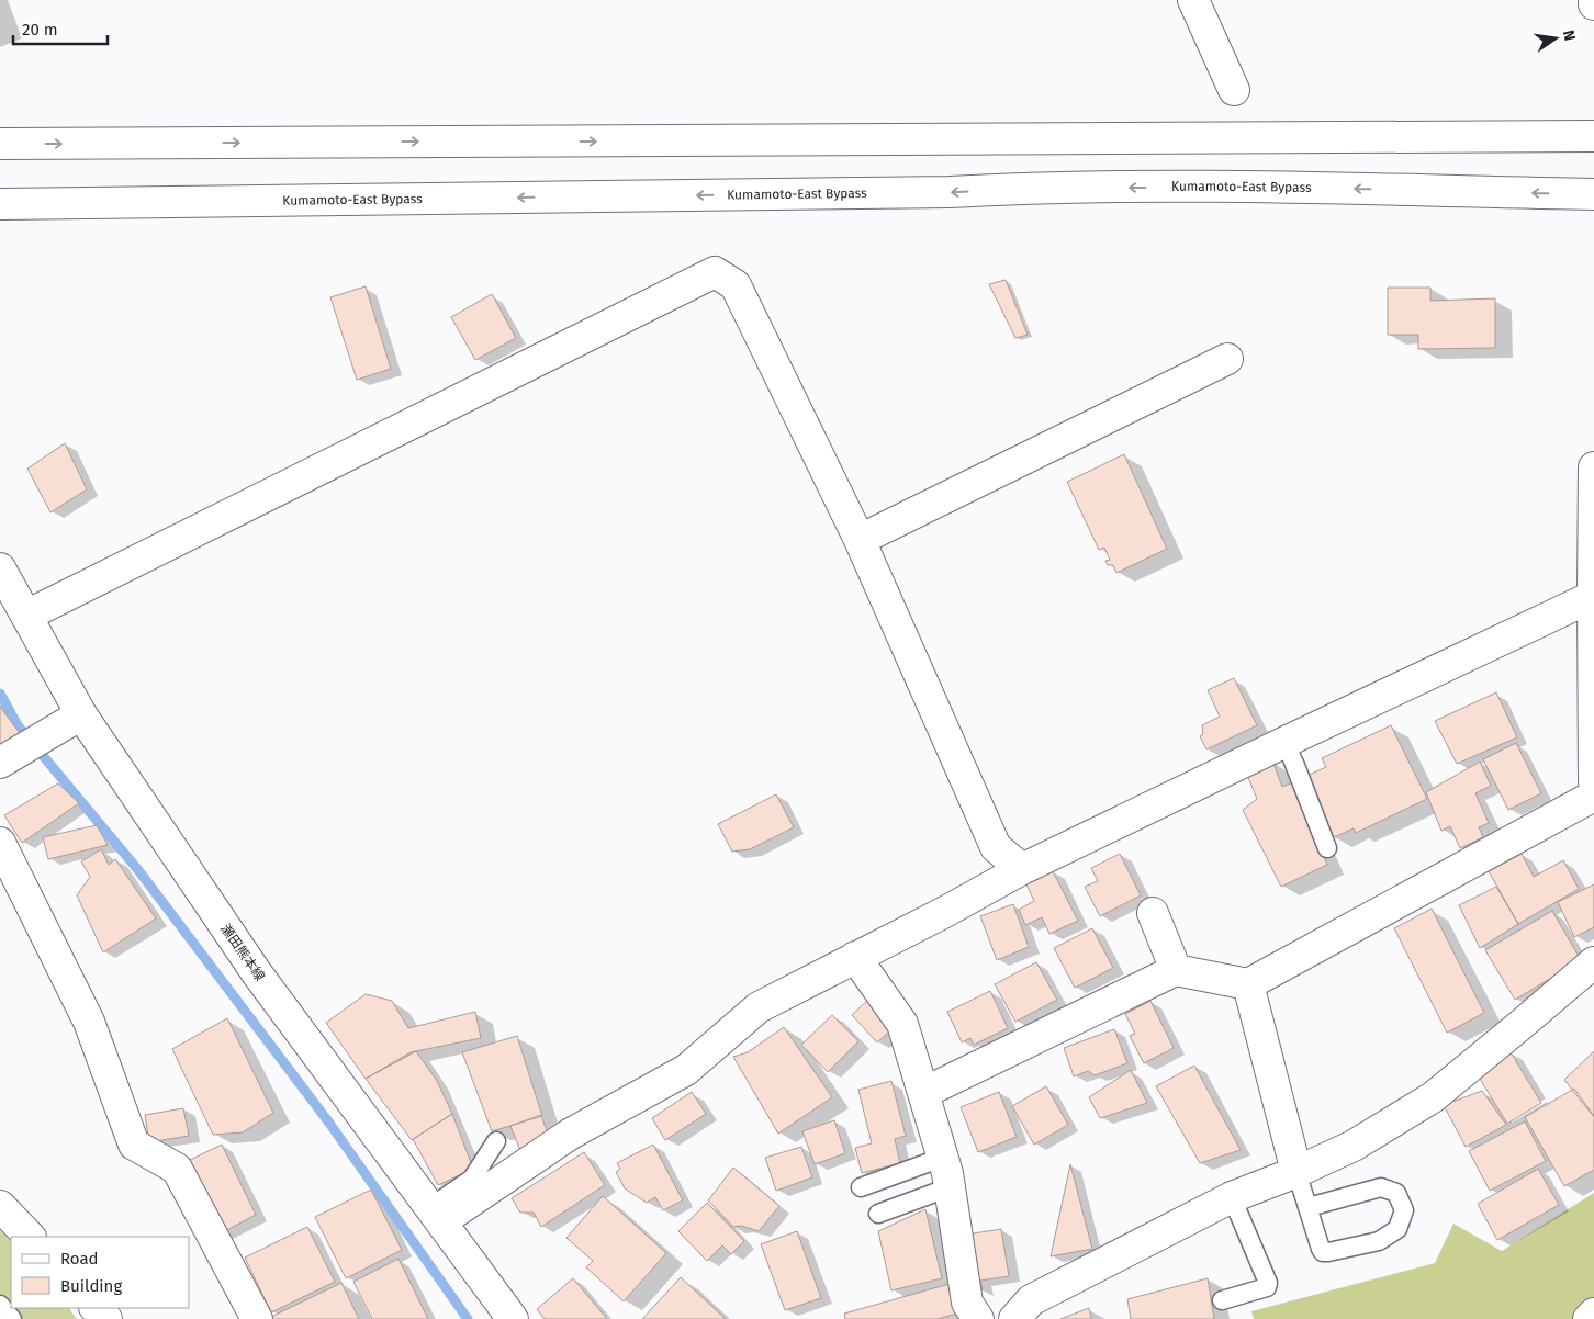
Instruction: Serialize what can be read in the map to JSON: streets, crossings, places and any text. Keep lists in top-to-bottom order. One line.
{"streets":{"main road":["Kumamoto-East Bypass","瀬田熊本線"]},"legend":["Road","Building"],"scale_bar":"20 m","north":"right"}
